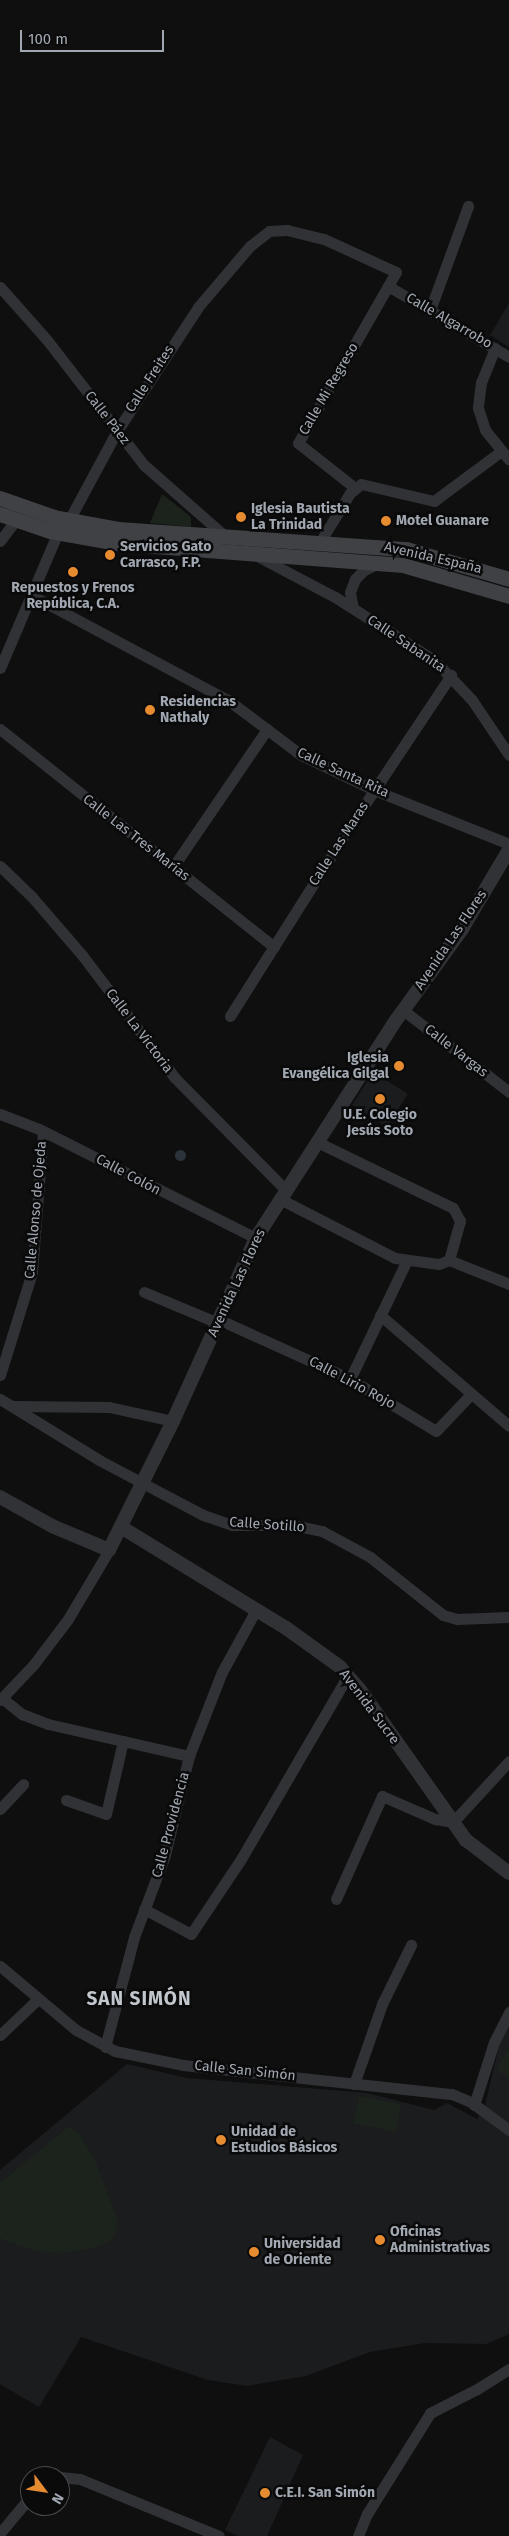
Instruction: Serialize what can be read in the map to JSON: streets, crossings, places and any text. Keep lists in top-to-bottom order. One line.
{"streets":{"main road":["Avenida España"],"street":["Calle Algarrobo","Calle Freites","Calle Mi Regreso","Calle Páez","Calle Sabanita","Calle Santa Rita","Calle Las Tres Marías","Calle Las Maras","Avenida Las Flores","Calle La Victoria","Calle Vargas","Calle Colón","Calle Alonso de Ojeda","Calle Lirio Rojo","Calle Sotillo","Avenida Sucre","Calle Providencia","Calle San Simón"]},"crossings":[["Calle Algarrobo","Calle Mi Regreso"],["Calle Freites","Calle Mi Regreso"],["Calle Freites","Calle Páez"],["Calle Freites","Avenida España"],["Calle Freites","Calle Santa Rita"],["Calle Páez","Avenida España"],["Avenida España","Calle Sabanita"],["Calle Sabanita","Calle Las Maras"],["Calle Santa Rita","Calle Las Maras"],["Calle Las Tres Marías","Calle Las Maras"],["Avenida Las Flores","Calle La Victoria"],["Avenida Las Flores","Calle Vargas"],["Avenida Las Flores","Calle Colón"],["Avenida Las Flores","Calle Lirio Rojo"],["Avenida Las Flores","Calle Sotillo"],["Avenida Las Flores","Avenida Sucre"],["Calle Colón","Calle Alonso de Ojeda"],["Avenida Sucre","Calle Providencia"],["Calle Providencia","Calle San Simón"]],"districts":["SAN SIMÓN"],"places":["Iglesia Bautista La Trinidad","Motel Guanare","Servicios Gato Carrasco, F.P.","Repuestos y Frenos República, C.A.","Residencias Nathaly","Iglesia Evangélica Gilgal","U.E. Colegio Jesús Soto","Unidad de Estudios Básicos","Oficinas Administrativas","Universidad de Oriente","C.E.I. San Simón"],"scale_bar":"100 m","north":"bottom right"}
